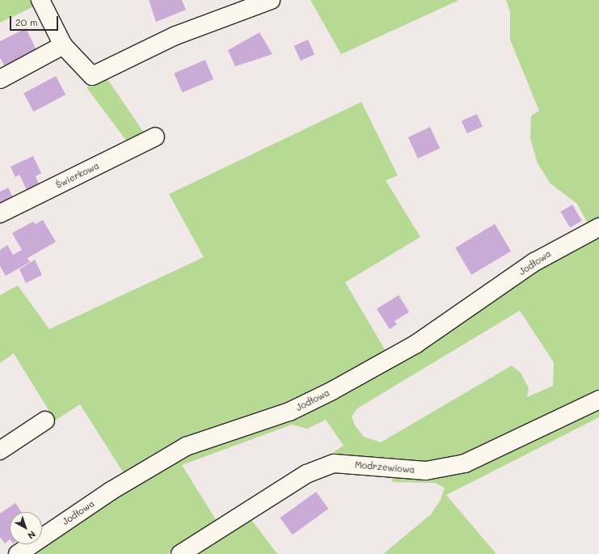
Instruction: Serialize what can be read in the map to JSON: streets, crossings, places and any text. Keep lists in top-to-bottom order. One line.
{"streets":{"street":["Świerkowa","Jodłowa","Modrzewiowa"]},"scale_bar":"20 m","north":"bottom right"}
